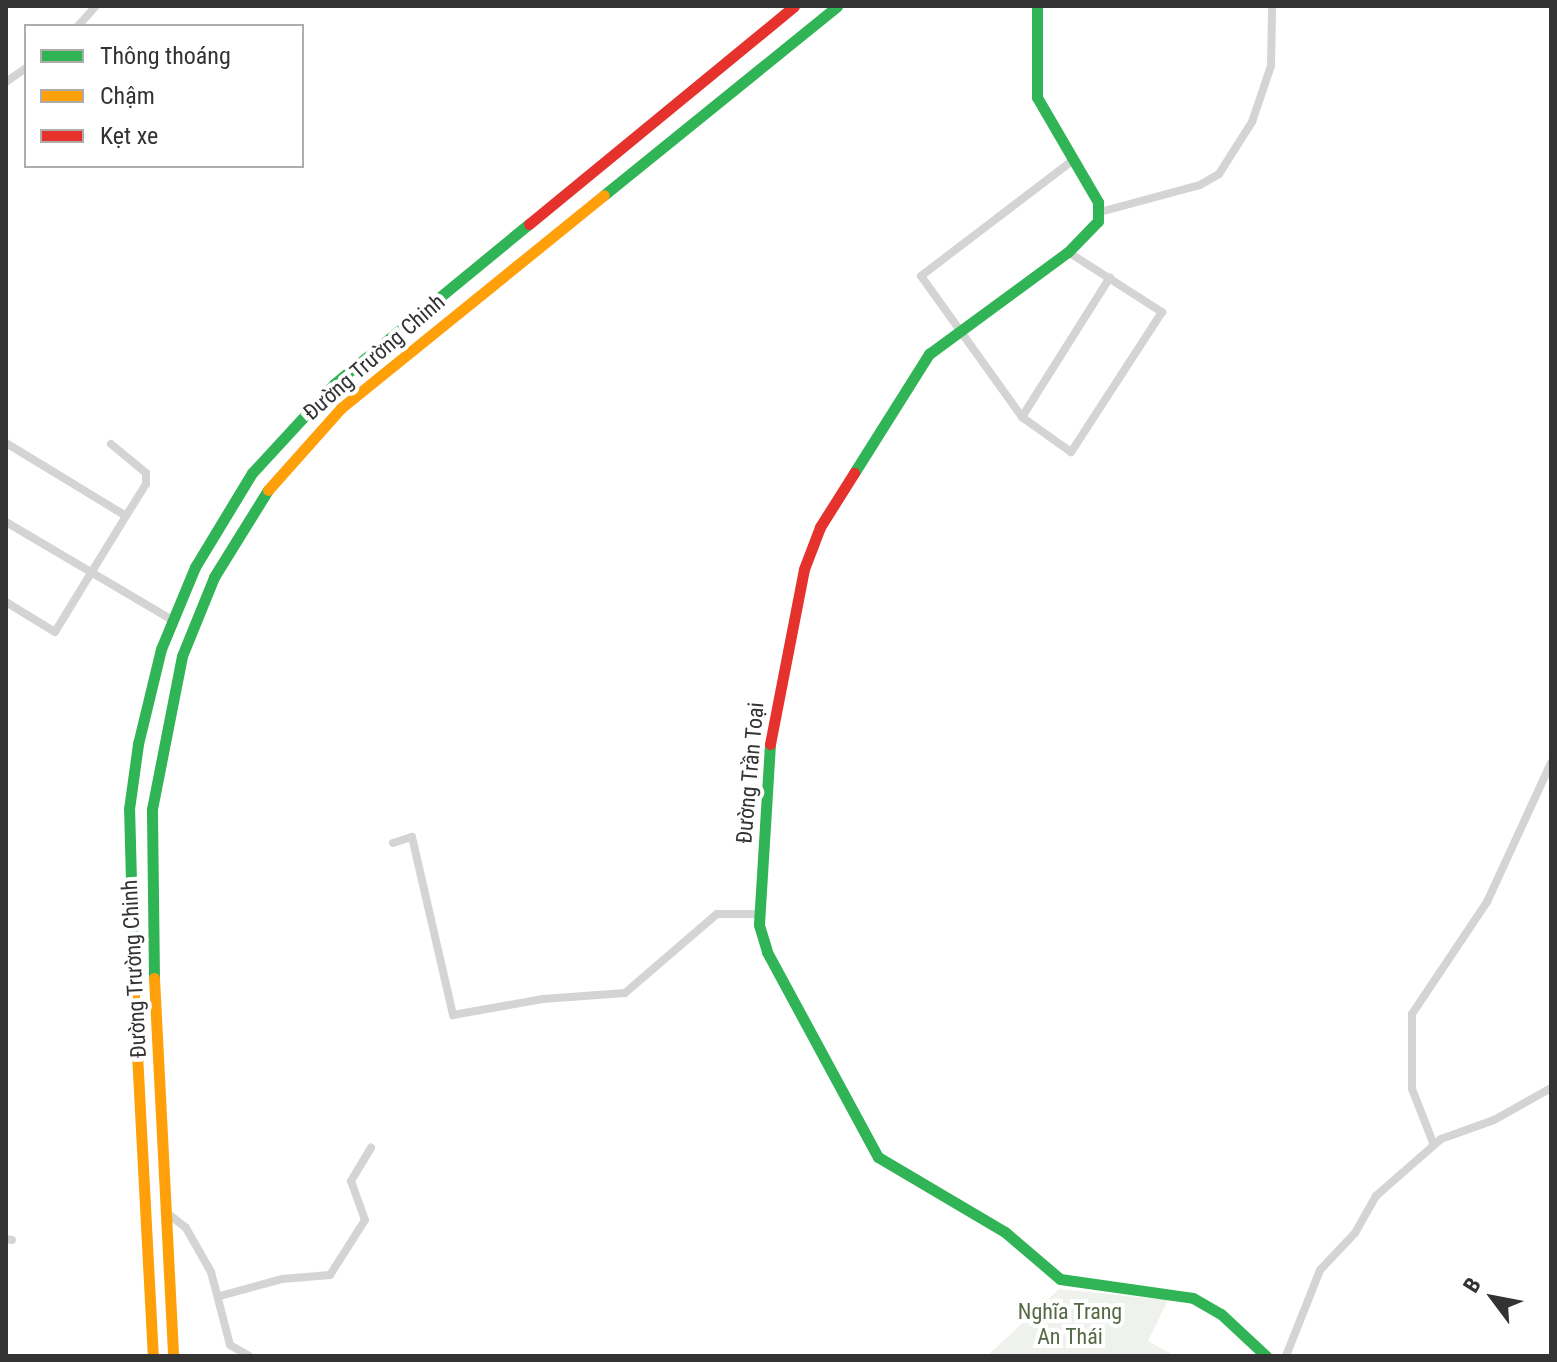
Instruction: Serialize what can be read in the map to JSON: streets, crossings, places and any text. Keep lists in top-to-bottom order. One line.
{"streets":{"main road":["Đường Trường Chinh","Đường Trần Toại"]},"parks":["Nghĩa Trang An Thái"],"legend":["Thông thoáng","Chậm","Kẹt xe"],"north":"top left"}
